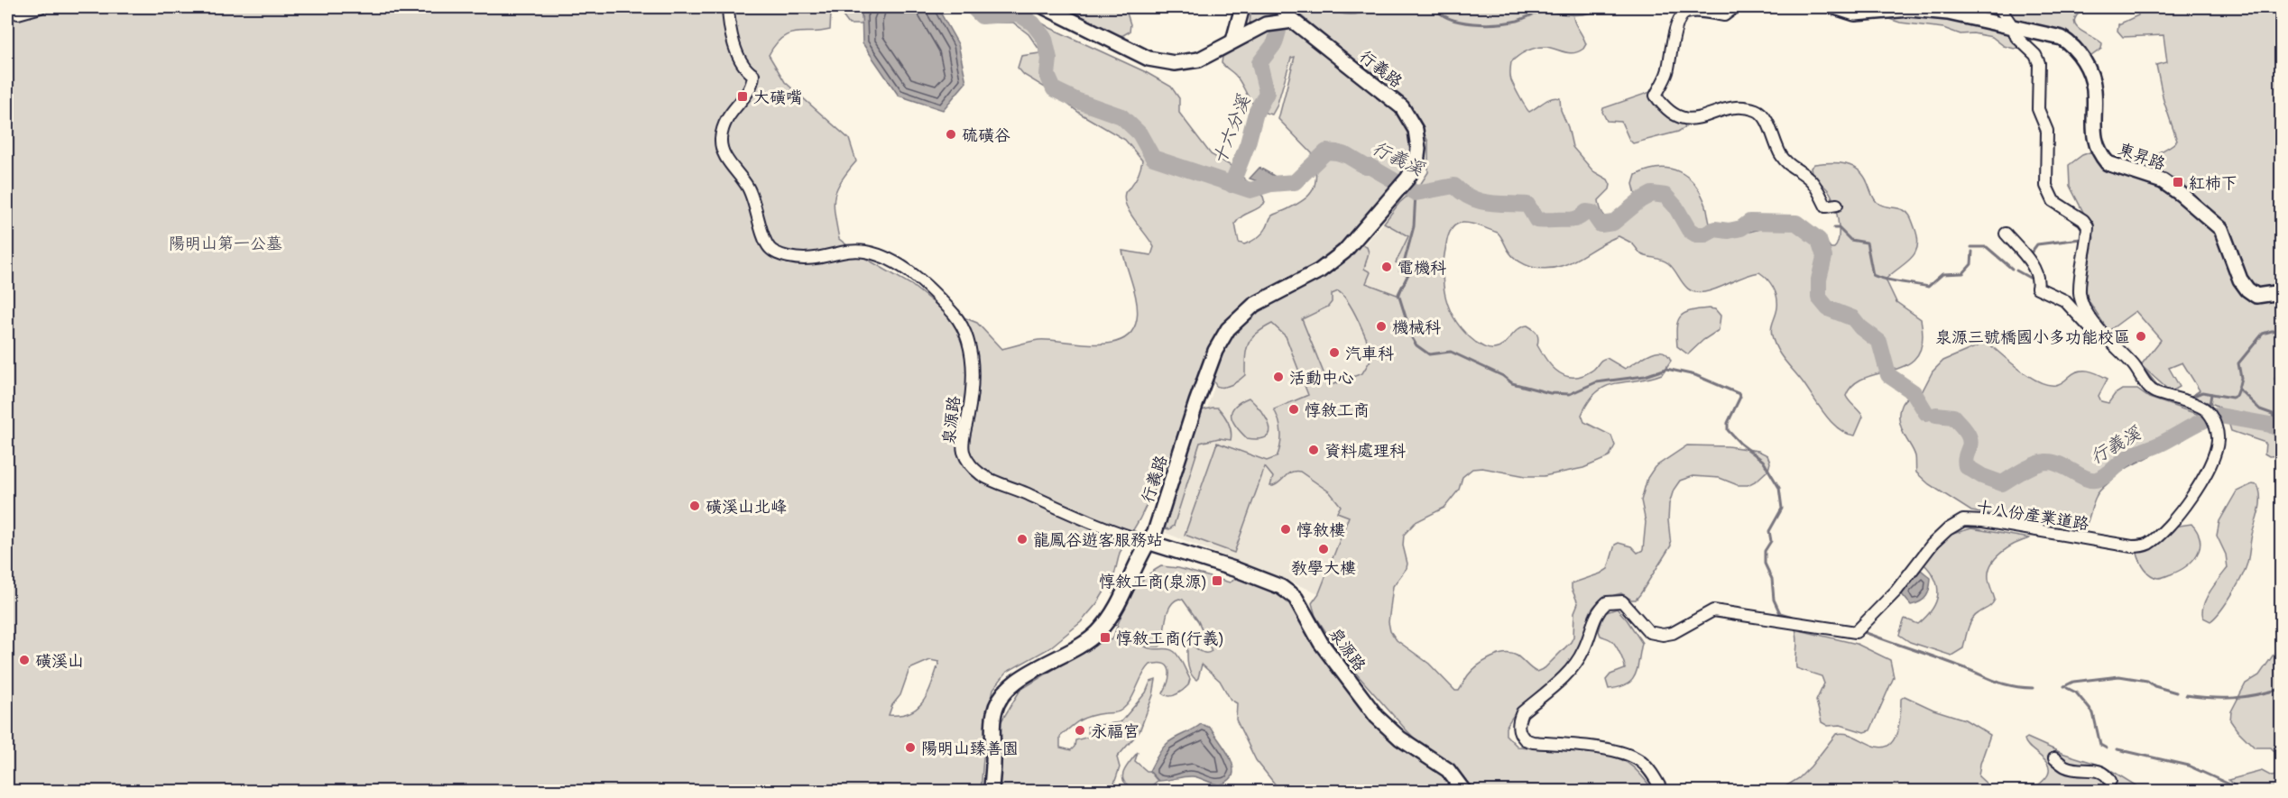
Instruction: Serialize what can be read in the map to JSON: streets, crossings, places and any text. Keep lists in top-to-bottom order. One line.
{"streets":{"street":["行義路","東昇路","泉源路","十八份產業道路"]},"crossings":[["行義路","泉源路"],["東昇路","十八份產業道路"]],"water":["十六分溪","行義溪"],"parks":["陽明山第一公墓"],"places":{"transit":["大磺嘴","紅柿下","惇敘工商(泉源)","惇敘工商(行義)"],"other":["硫磺谷","電機科","機械科","泉源三號橋國小多功能校區","汽車科","活動中心","惇敘工商","資料處理科","磺溪山北峰","惇敘樓","龍鳳谷遊客服務站","教學大樓","磺溪山","永福宮","陽明山臻善園"]}}
